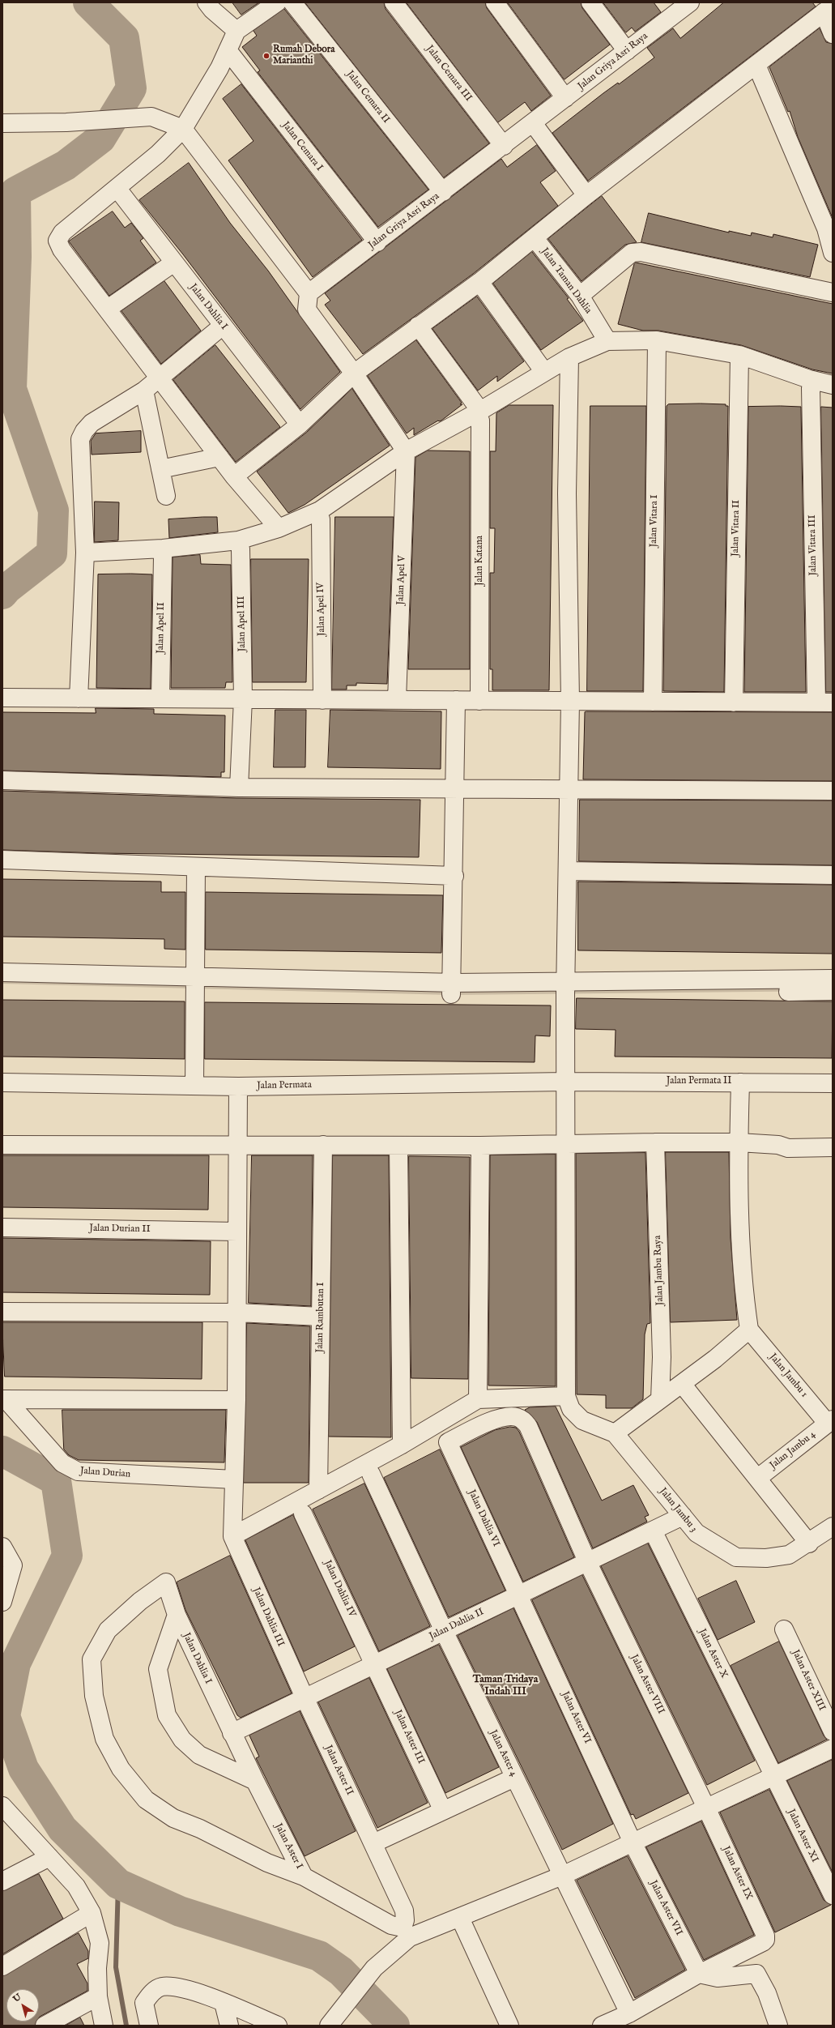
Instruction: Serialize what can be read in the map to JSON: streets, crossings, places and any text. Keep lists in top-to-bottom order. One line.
{"streets":{"street":["Jalan Griya Asri Raya","Jalan Cemara III","Jalan Cemara II","Jalan Cemara I","Jalan Taman Dahlia","Jalan Dahlia I","Jalan Vitara I","Jalan Vitara II","Jalan Vitara III","Jalan Katana","Jalan Apel V","Jalan Apel IV","Jalan Apel III","Jalan Apel II","Jalan Permata II","Jalan Permata","Jalan Durian II","Jalan Jambu Raya","Jalan Rambutan I","Jalan Jambu 1","Jalan Jambu 4","Jalan Durian","Jalan Jambu 3","Jalan Dahlia VI","Jalan Dahlia IV","Jalan Dahlia III","Jalan Dahlia II","Jalan Aster X","Jalan Aster XIII","Jalan Aster VIII","Jalan Aster VI","Jalan Aster III","Jalan Aster 4","Jalan Aster II","Jalan Aster XI","Jalan Aster I","Jalan Aster IX","Jalan Aster VII"]},"crossings":[["Jalan Griya Asri Raya","Jalan Cemara III"],["Jalan Griya Asri Raya","Jalan Cemara II"],["Jalan Griya Asri Raya","Jalan Cemara I"],["Jalan Dahlia I","Jalan Dahlia II"],["Jalan Dahlia I","Jalan Aster I"],["Jalan Permata II","Jalan Permata"],["Jalan Jambu 1","Jalan Jambu 4"],["Jalan Jambu 3","Jalan Dahlia II"],["Jalan Dahlia VI","Jalan Dahlia II"],["Jalan Dahlia VI","Jalan Aster VIII"],["Jalan Dahlia VI","Jalan Aster VI"],["Jalan Dahlia IV","Jalan Dahlia II"],["Jalan Dahlia IV","Jalan Aster III"],["Jalan Dahlia III","Jalan Dahlia II"],["Jalan Dahlia III","Jalan Aster II"],["Jalan Dahlia II","Jalan Aster X"],["Jalan Dahlia II","Jalan Aster VIII"],["Jalan Dahlia II","Jalan Aster VI"],["Jalan Dahlia II","Jalan Aster III"],["Jalan Dahlia II","Jalan Aster 4"],["Jalan Dahlia II","Jalan Aster II"],["Jalan Dahlia II","Jalan Aster I"],["Jalan Aster X","Jalan Aster XI"],["Jalan Aster VIII","Jalan Aster IX"],["Jalan Aster VI","Jalan Aster VII"],["Jalan Aster II","Jalan Aster I"],["Jalan Aster IX","Jalan Aster VII"]],"districts":["Taman Tridaya Indah III"],"places":["Rumah Debora Marianthi"],"north":"top left"}
